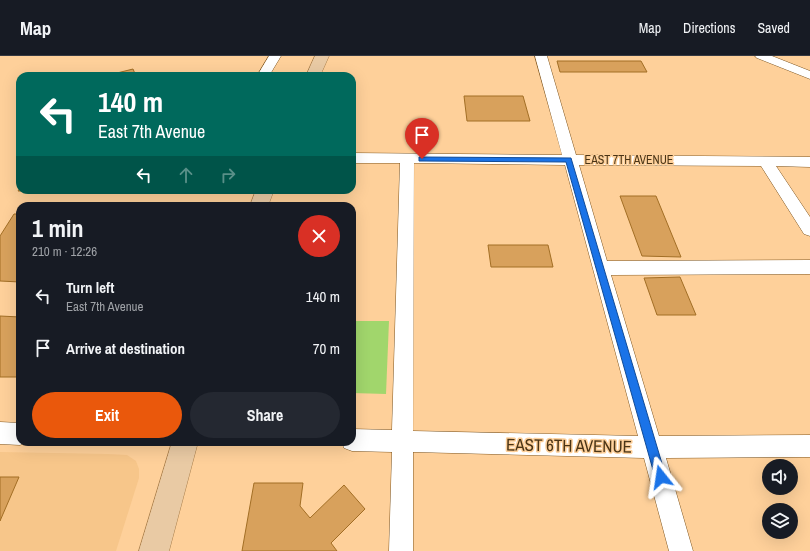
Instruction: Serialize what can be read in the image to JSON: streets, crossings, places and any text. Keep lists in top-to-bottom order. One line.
{"streets":{"street":["EAST 7TH AVENUE","EAST 6TH AVENUE"]},"page":{"header":"Map","nav":["Map","Directions","Saved"],"turn":["140 m","East 7th Avenue"],"heading":["1 min","210 m · 12:26"],"list":[{"name":"Turn left","note":"East 7th Avenue","value":"140 m"},{"name":"Arrive at destination","value":"70 m"}],"buttons":["Exit","Share"]}}
